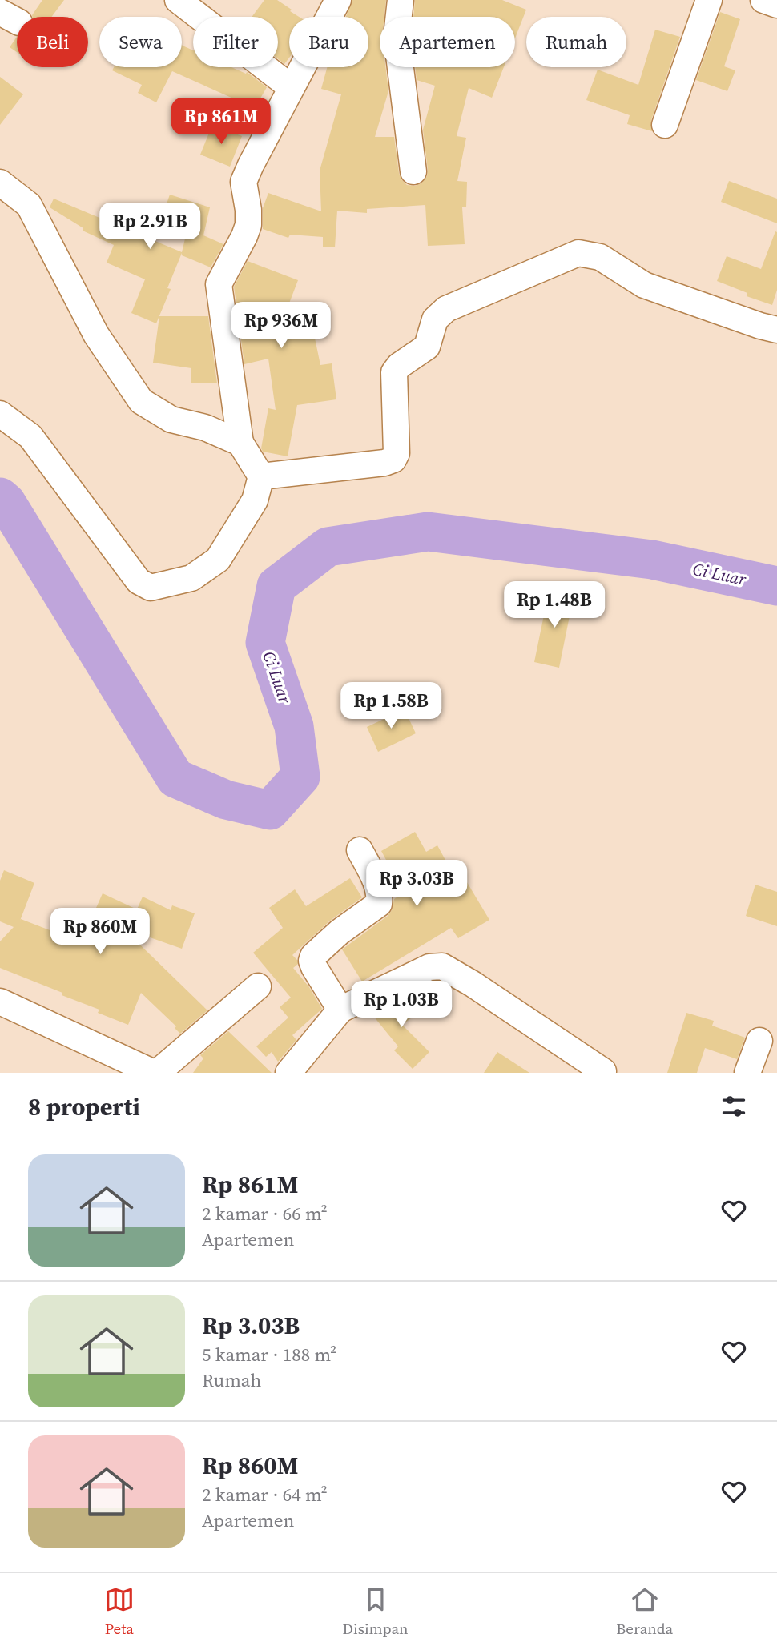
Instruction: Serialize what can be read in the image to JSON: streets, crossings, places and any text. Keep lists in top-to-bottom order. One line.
{"water":["Ci Luar"],"page":{"chip":["Beli","Sewa","Filter","Baru","Apartemen","Rumah"],"price":["Rp 861M","Rp 2.91B","Rp 936M","Rp 1.48B","Rp 1.58B","Rp 3.03B","Rp 860M","Rp 1.03B"],"heading":"8 properti","list":[{"name":"Rp 861M","note":"2 kamar · 66 m² · Apartemen"},{"name":"Rp 3.03B","note":"5 kamar · 188 m² · Rumah"},{"name":"Rp 860M","note":"2 kamar · 64 m² · Apartemen"}],"tabs":["Peta","Disimpan","Beranda"]}}
